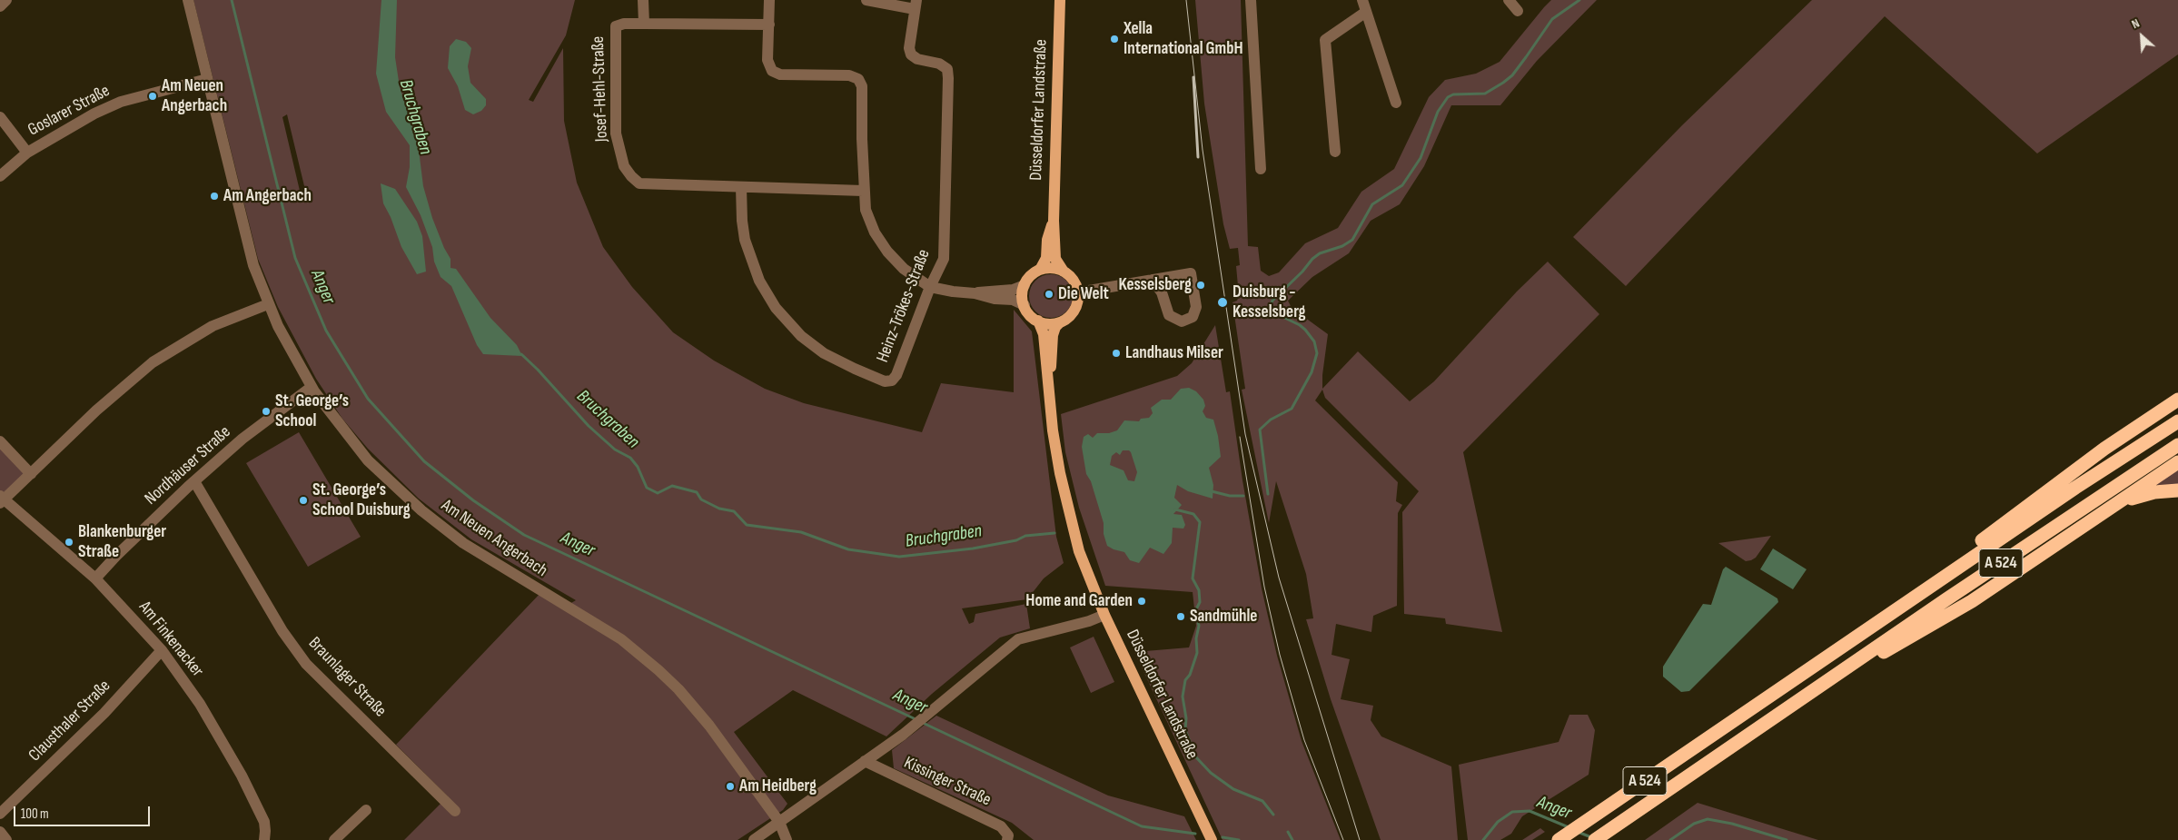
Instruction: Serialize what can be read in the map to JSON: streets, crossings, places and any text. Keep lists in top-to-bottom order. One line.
{"streets":{"highway":["A 524"],"main road":["Düsseldorfer Landstraße"],"street":["Josef-Hehl-Straße","Goslarer Straße","Heinz-Trökes-Straße","Nordhäuser Straße","Am Neuen Angerbach","Am Finkenacker","Braunlager Straße","Clausthaler Straße","Kissinger Straße"]},"crossings":[["Josef-Hehl-Straße","Heinz-Trökes-Straße"],["Goslarer Straße","Am Neuen Angerbach"],["Nordhäuser Straße","Am Neuen Angerbach"],["Nordhäuser Straße","Am Finkenacker"],["Nordhäuser Straße","Braunlager Straße"],["Am Finkenacker","Clausthaler Straße"]],"water":["Bruchgraben","Anger"],"places":["Xella International GmbH","Am Neuen Angerbach","Am Angerbach","Kesselsberg","Die Welt","Duisburg - Kesselsberg","Landhaus Milser","St. George’s School","St. George’s School Duisburg","Blankenburger Straße","Home and Garden","Sandmühle","Am Heidberg"],"scale_bar":"100 m","north":"top left"}
